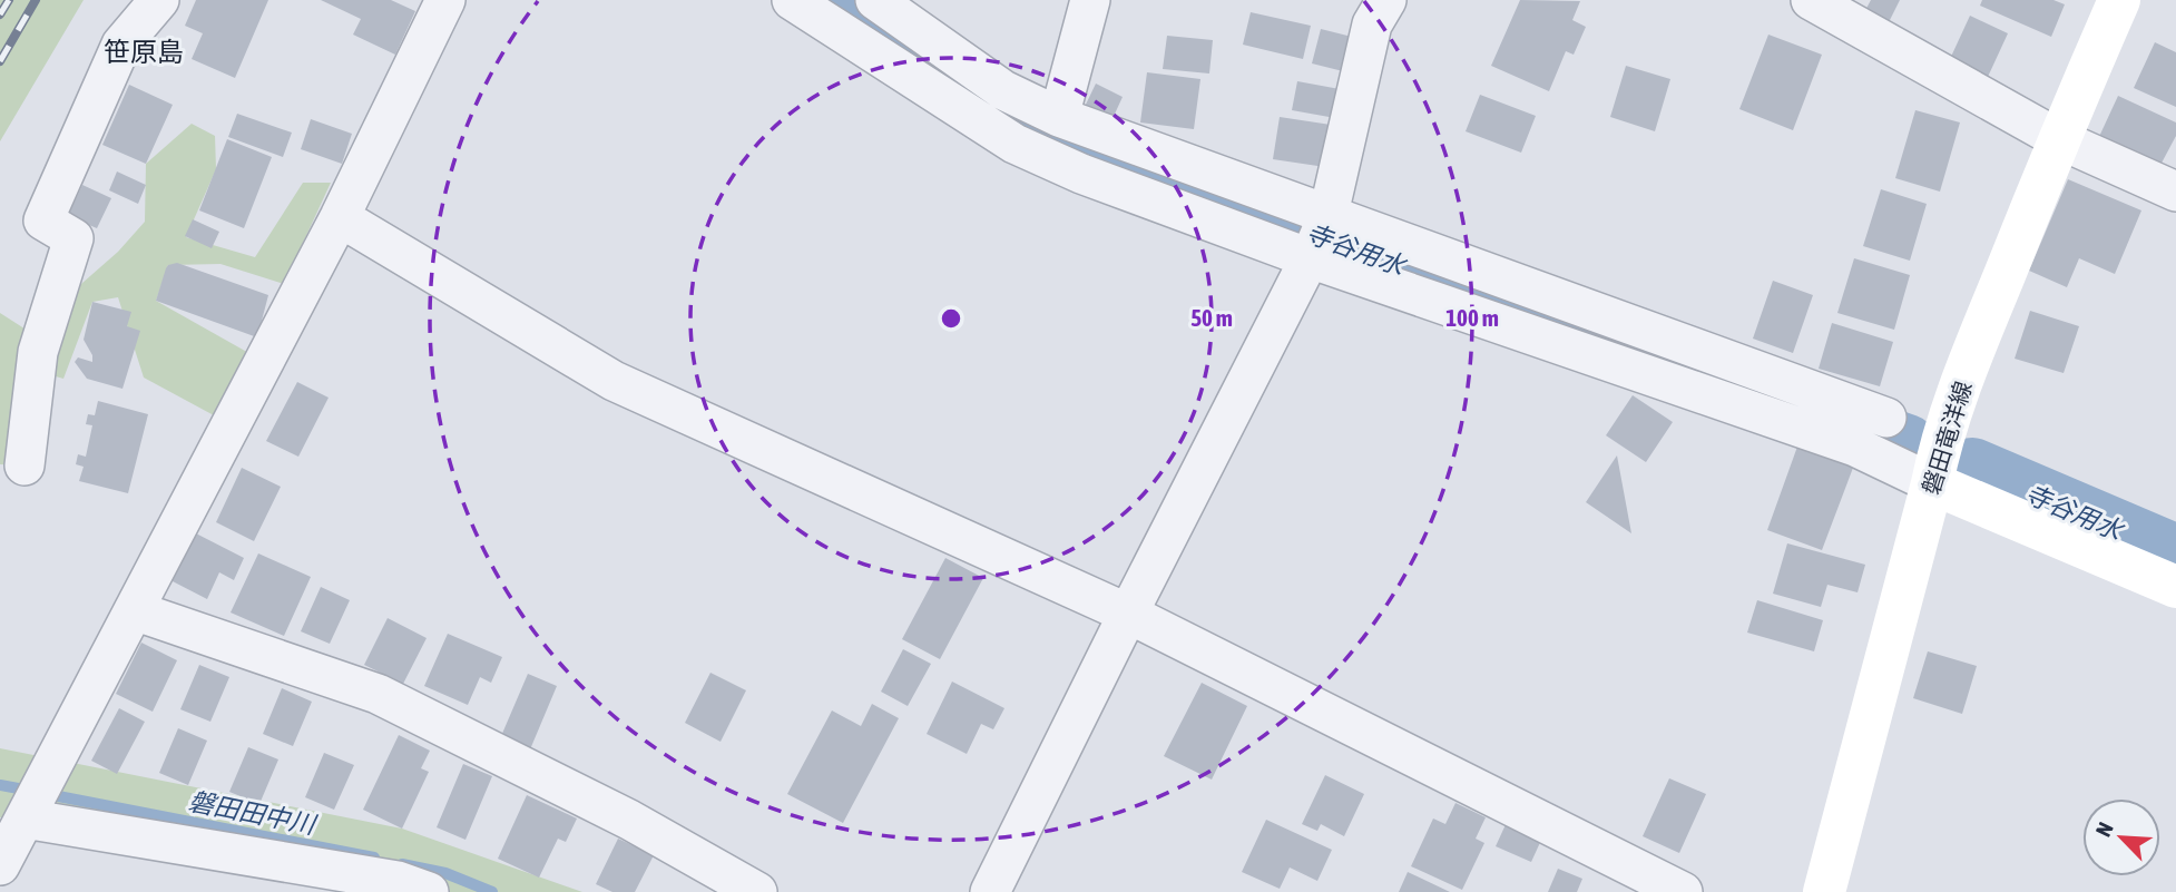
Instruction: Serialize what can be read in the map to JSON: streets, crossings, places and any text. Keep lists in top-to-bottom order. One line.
{"streets":{"main road":["磐田竜洋線"]},"districts":["笹原島"],"water":["寺谷用水","磐田田中川"],"north":"top left","rings":["50 m","100 m"]}
